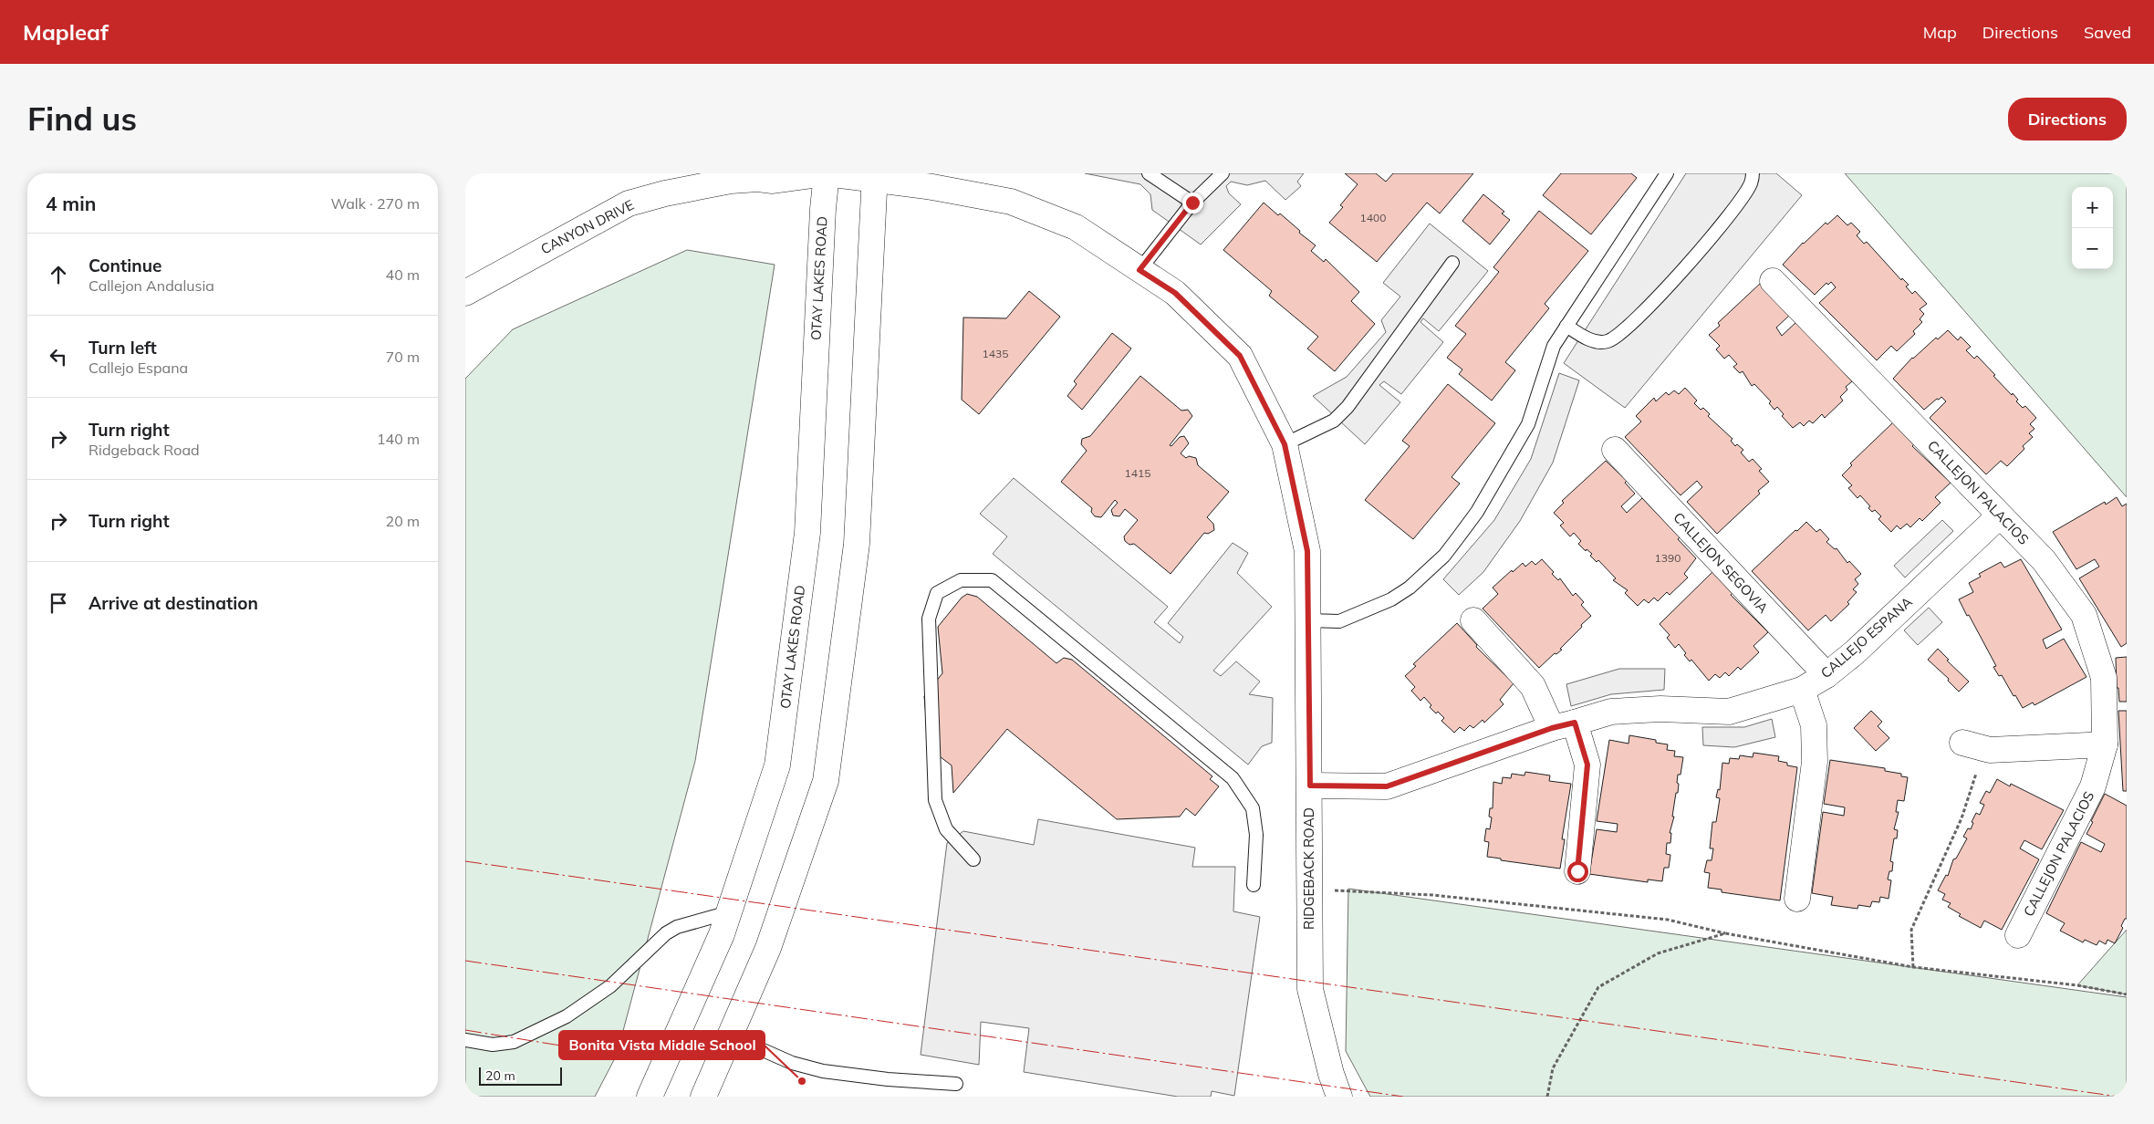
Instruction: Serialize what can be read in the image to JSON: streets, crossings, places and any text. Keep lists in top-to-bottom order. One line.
{"streets":{"street":["CANYON DRIVE","OTAY LAKES ROAD","CALLEJON PALACIOS","CALLEJON SEGOVIA","CALLEJO ESPANA","RIDGEBACK ROAD"]},"crossings":[["CANYON DRIVE","OTAY LAKES ROAD"],["CANYON DRIVE","RIDGEBACK ROAD"],["CALLEJON PALACIOS","CALLEJO ESPANA"],["CALLEJON SEGOVIA","CALLEJO ESPANA"],["CALLEJO ESPANA","RIDGEBACK ROAD"]],"places":["Bonita Vista Middle School"],"house_numbers":["1400","1435","1415","1390"],"scale_bar":"20 m","page":{"header":"Mapleaf","nav":["Map","Directions","Saved"],"buttons":"Directions","title":"Find us","heading":["4 min","Walk · 270 m"],"map_buttons":["+","−"],"list":[["Continue","Callejon Andalusia","40 m"],["Turn left","Callejo Espana","70 m"],["Turn right","Ridgeback Road","140 m"],["Turn right","20 m"],"Arrive at destination"],"scale":"20 m"}}
